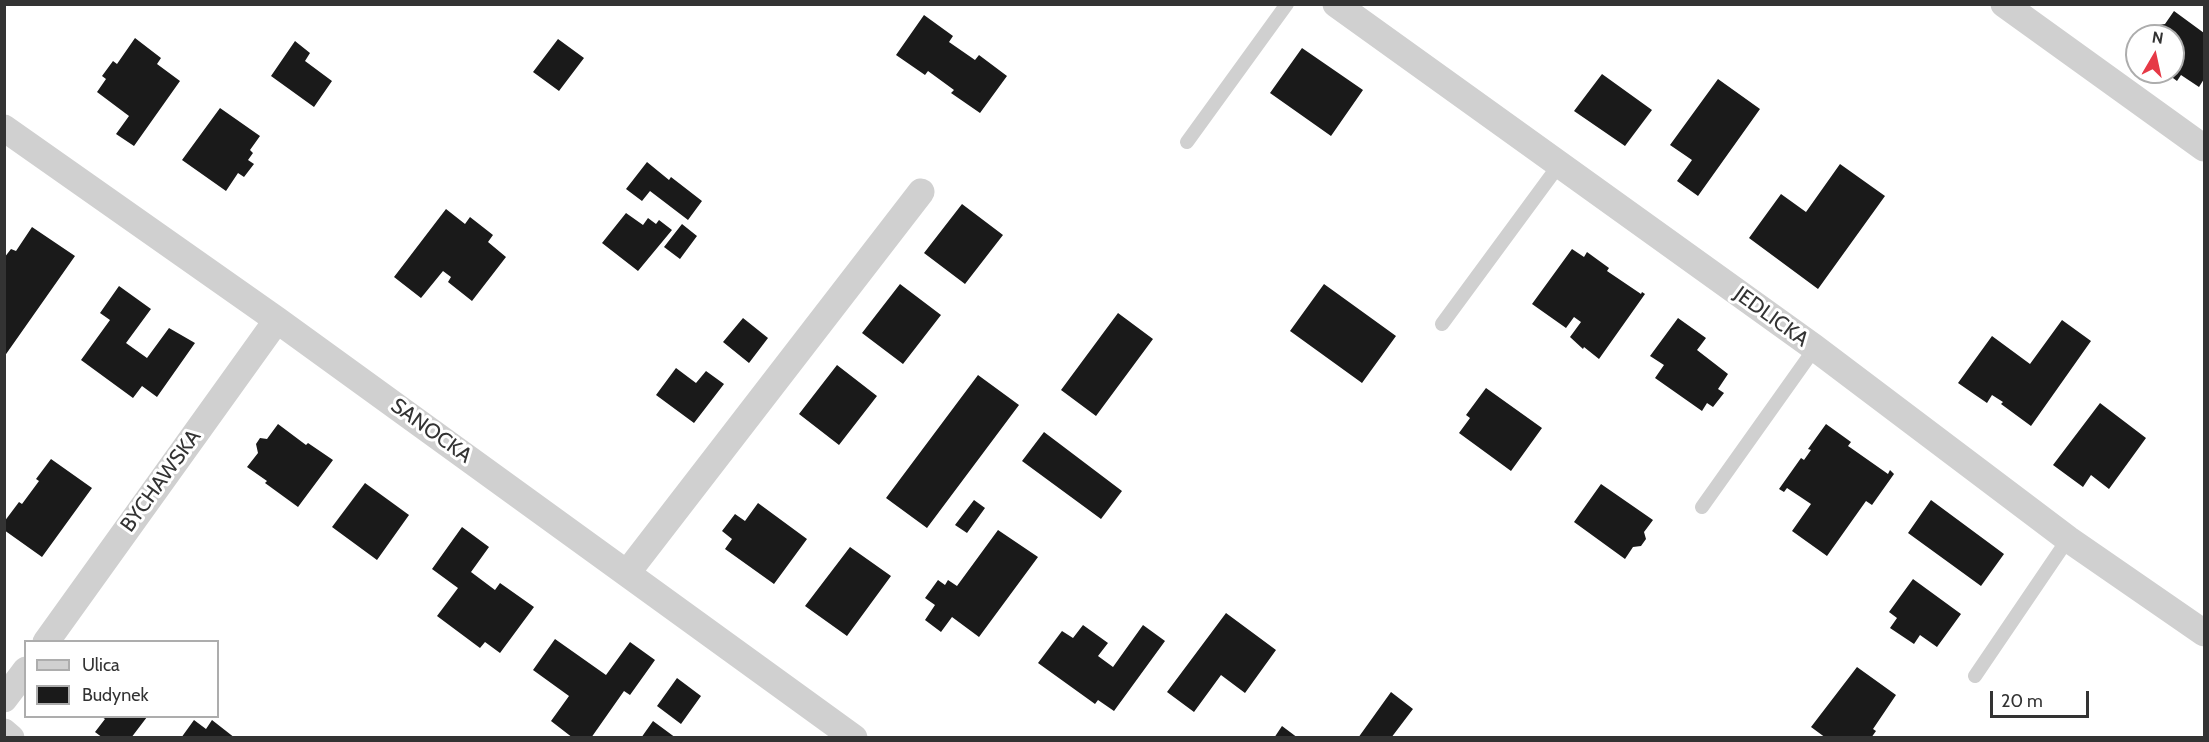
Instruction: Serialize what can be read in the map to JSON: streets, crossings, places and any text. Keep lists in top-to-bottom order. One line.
{"streets":{"street":["JEDLICKA","SANOCKA","BYCHAWSKA"]},"crossings":[["SANOCKA","BYCHAWSKA"]],"legend":["Ulica","Budynek"],"scale_bar":"20 m","north":"top"}
